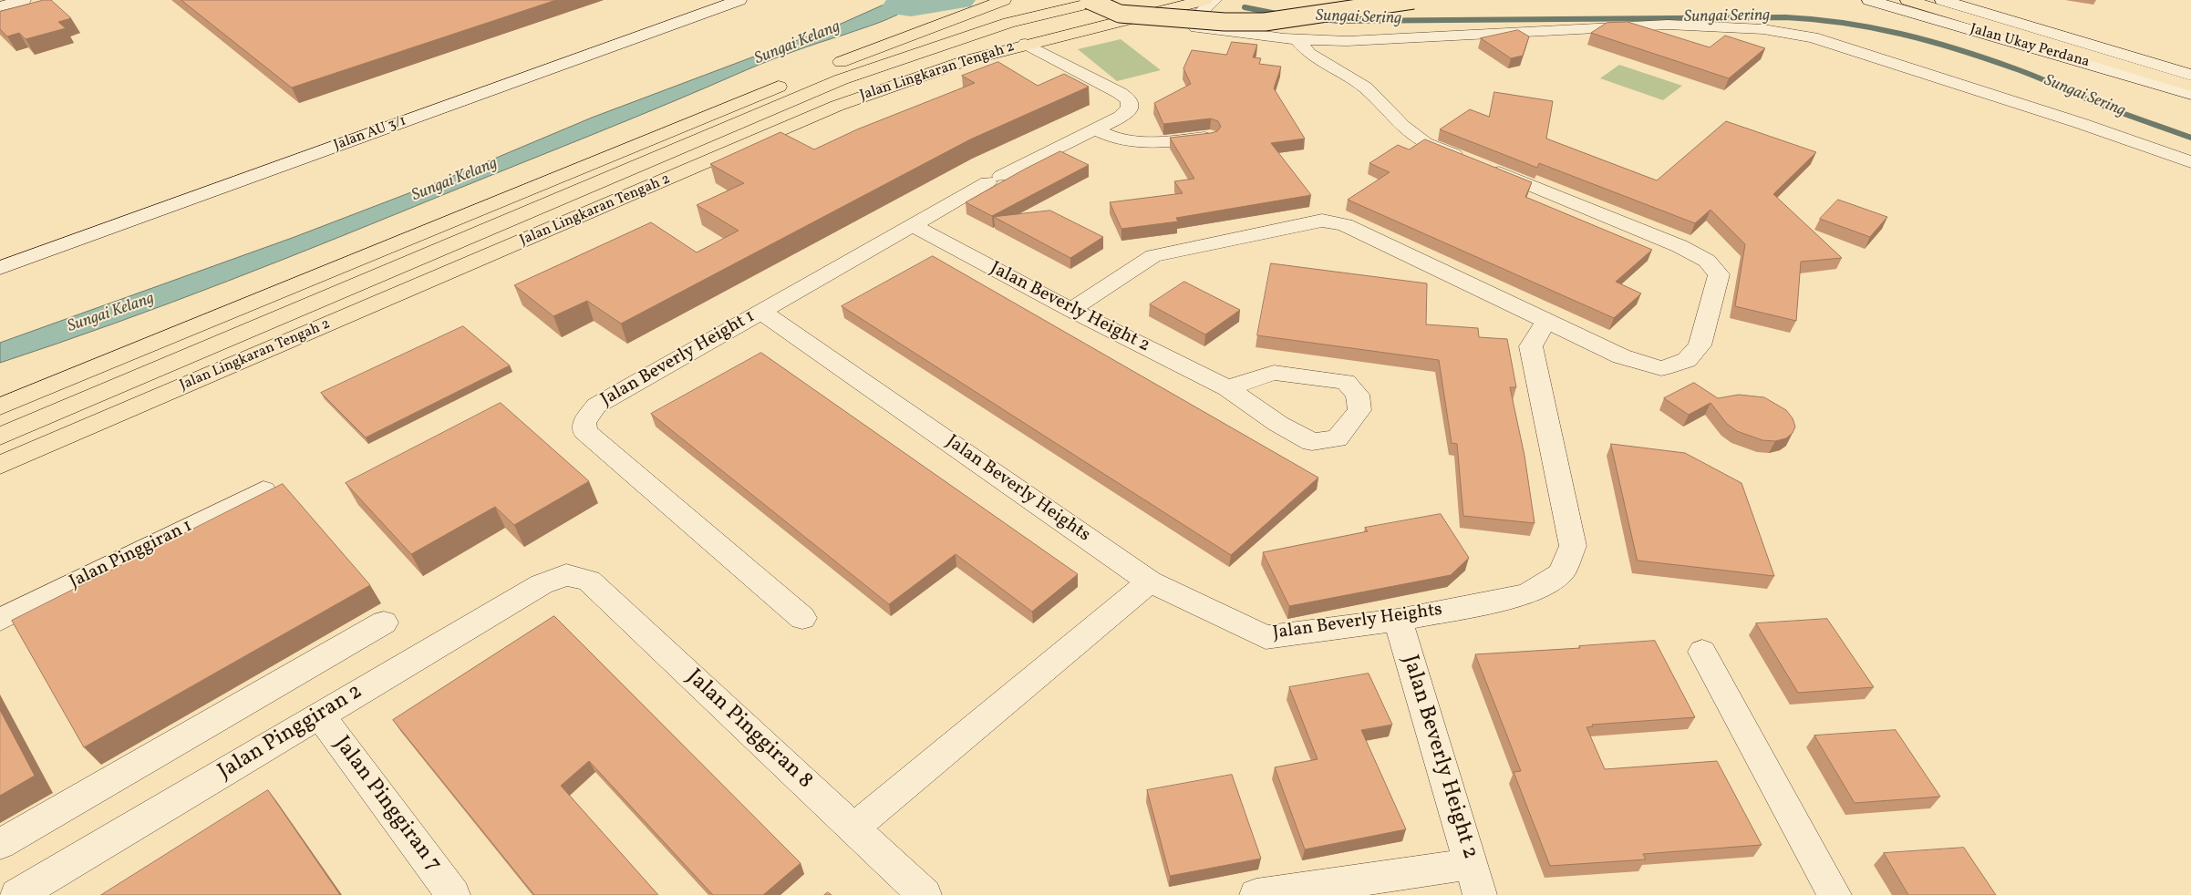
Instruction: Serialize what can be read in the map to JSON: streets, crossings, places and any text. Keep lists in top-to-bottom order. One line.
{"streets":{"highway":["Jalan Lingkaran Tengah 2"],"street":["Jalan Ukay Perdana","Jalan AU 3/1","Jalan Beverly Height 2","Jalan Beverly Height 1","Jalan Beverly Heights","Jalan Pinggiran 1","Jalan Pinggiran 8","Jalan Pinggiran 2","Jalan Pinggiran 7"]},"crossings":[["Jalan Lingkaran Tengah 2","Jalan Beverly Height 1"],["Jalan Beverly Height 2","Jalan Beverly Height 1"],["Jalan Beverly Height 2","Jalan Beverly Heights"],["Jalan Beverly Height 1","Jalan Beverly Heights"],["Jalan Pinggiran 8","Jalan Pinggiran 2"],["Jalan Pinggiran 2","Jalan Pinggiran 7"]],"water":["Sungai Sering","Sungai Kelang"]}
